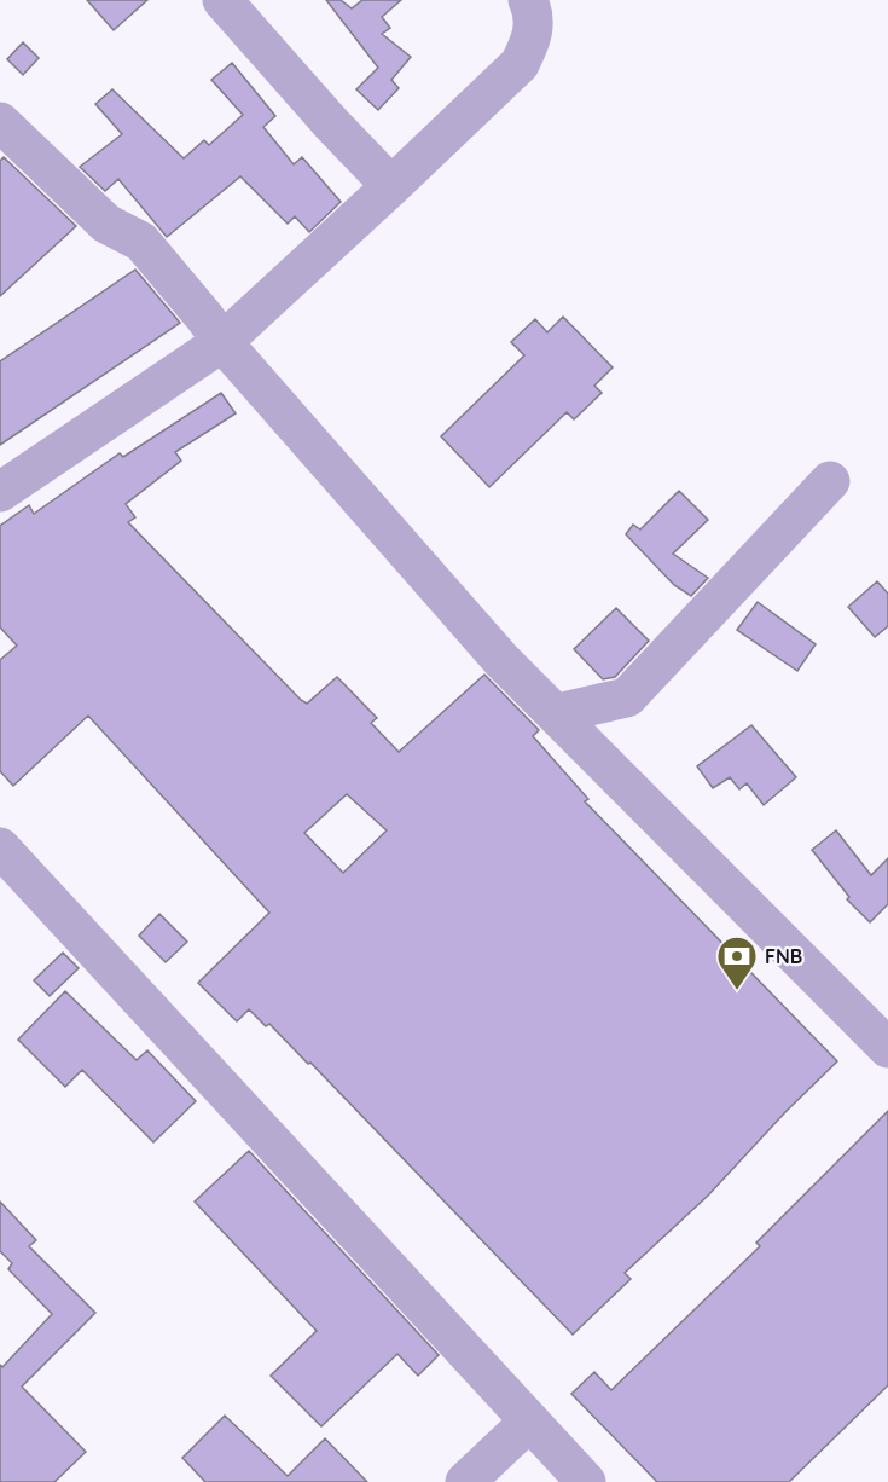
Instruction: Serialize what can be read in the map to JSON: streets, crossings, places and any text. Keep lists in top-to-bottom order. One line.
{"places":{"bank":["FNB"]}}
